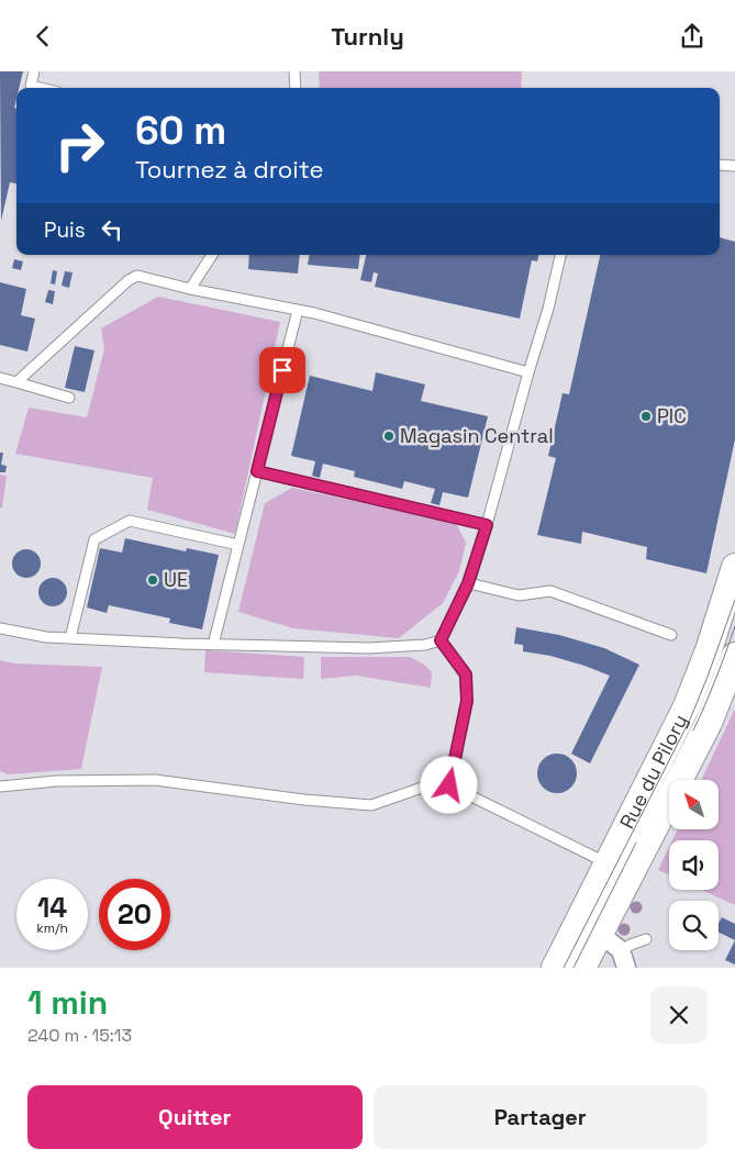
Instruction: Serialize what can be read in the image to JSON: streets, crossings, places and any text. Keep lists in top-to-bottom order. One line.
{"streets":{"main road":["Rue du Pilory"]},"places":["PIC","Magasin Central","UE"],"north":"top left","page":{"header":"Turnly","turn":["60 m","Tournez à droite"],"then":"Puis","speed":"14 km/h","limit":"20","heading":["1 min","240 m · 15:13"],"buttons":["Quitter","Partager"]}}
